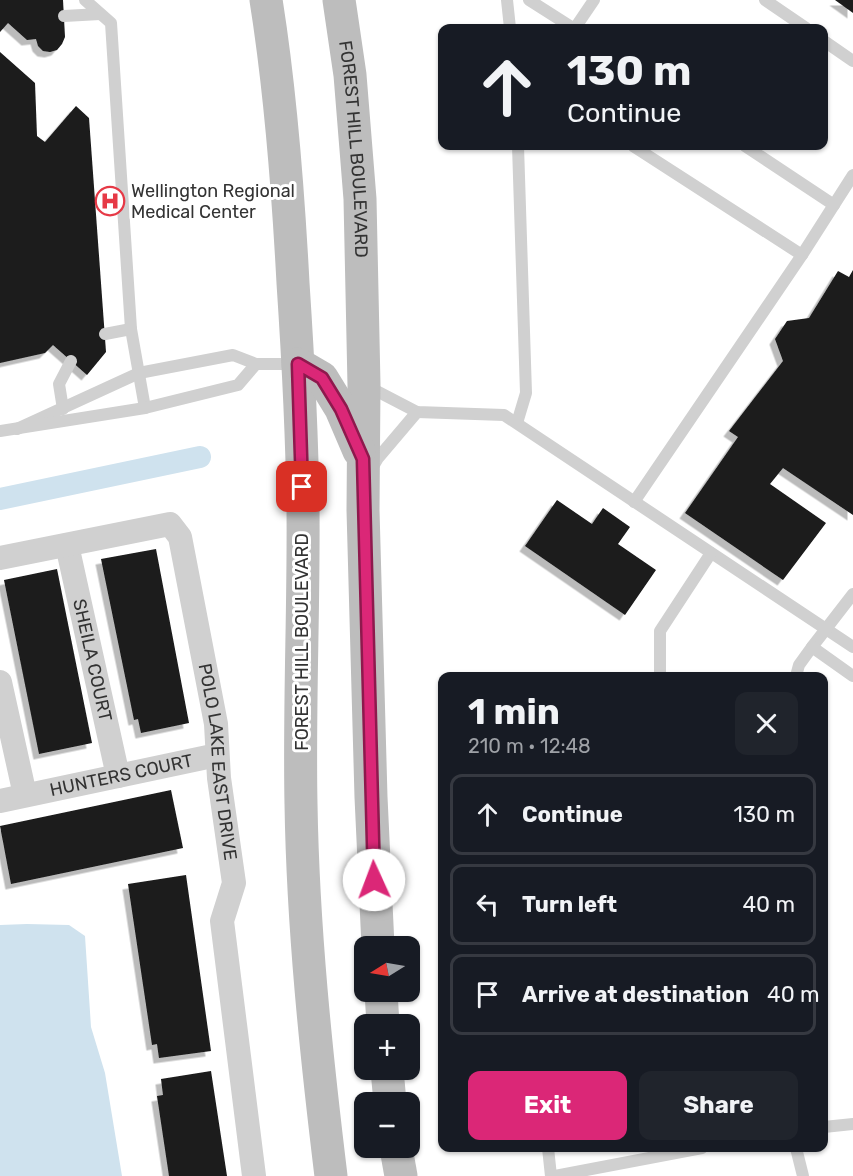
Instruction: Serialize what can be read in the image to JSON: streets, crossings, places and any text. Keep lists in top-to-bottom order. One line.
{"streets":{"main road":["FOREST HILL BOULEVARD"],"street":["SHEILA COURT","POLO LAKE EAST DRIVE","HUNTERS COURT"]},"crossings":[["SHEILA COURT","POLO LAKE EAST DRIVE"],["SHEILA COURT","HUNTERS COURT"],["POLO LAKE EAST DRIVE","HUNTERS COURT"]],"places":{"hospital":["Wellington Regional Medical Center"]},"north":"left","page":{"turn":["130 m","Continue"],"heading":["1 min","210 m · 12:48"],"list":[{"name":"Continue","value":"130 m"},{"name":"Turn left","value":"40 m"},{"name":"Arrive at destination","value":"40 m"}],"map_buttons":["+","−"],"buttons":["Exit","Share"]}}
